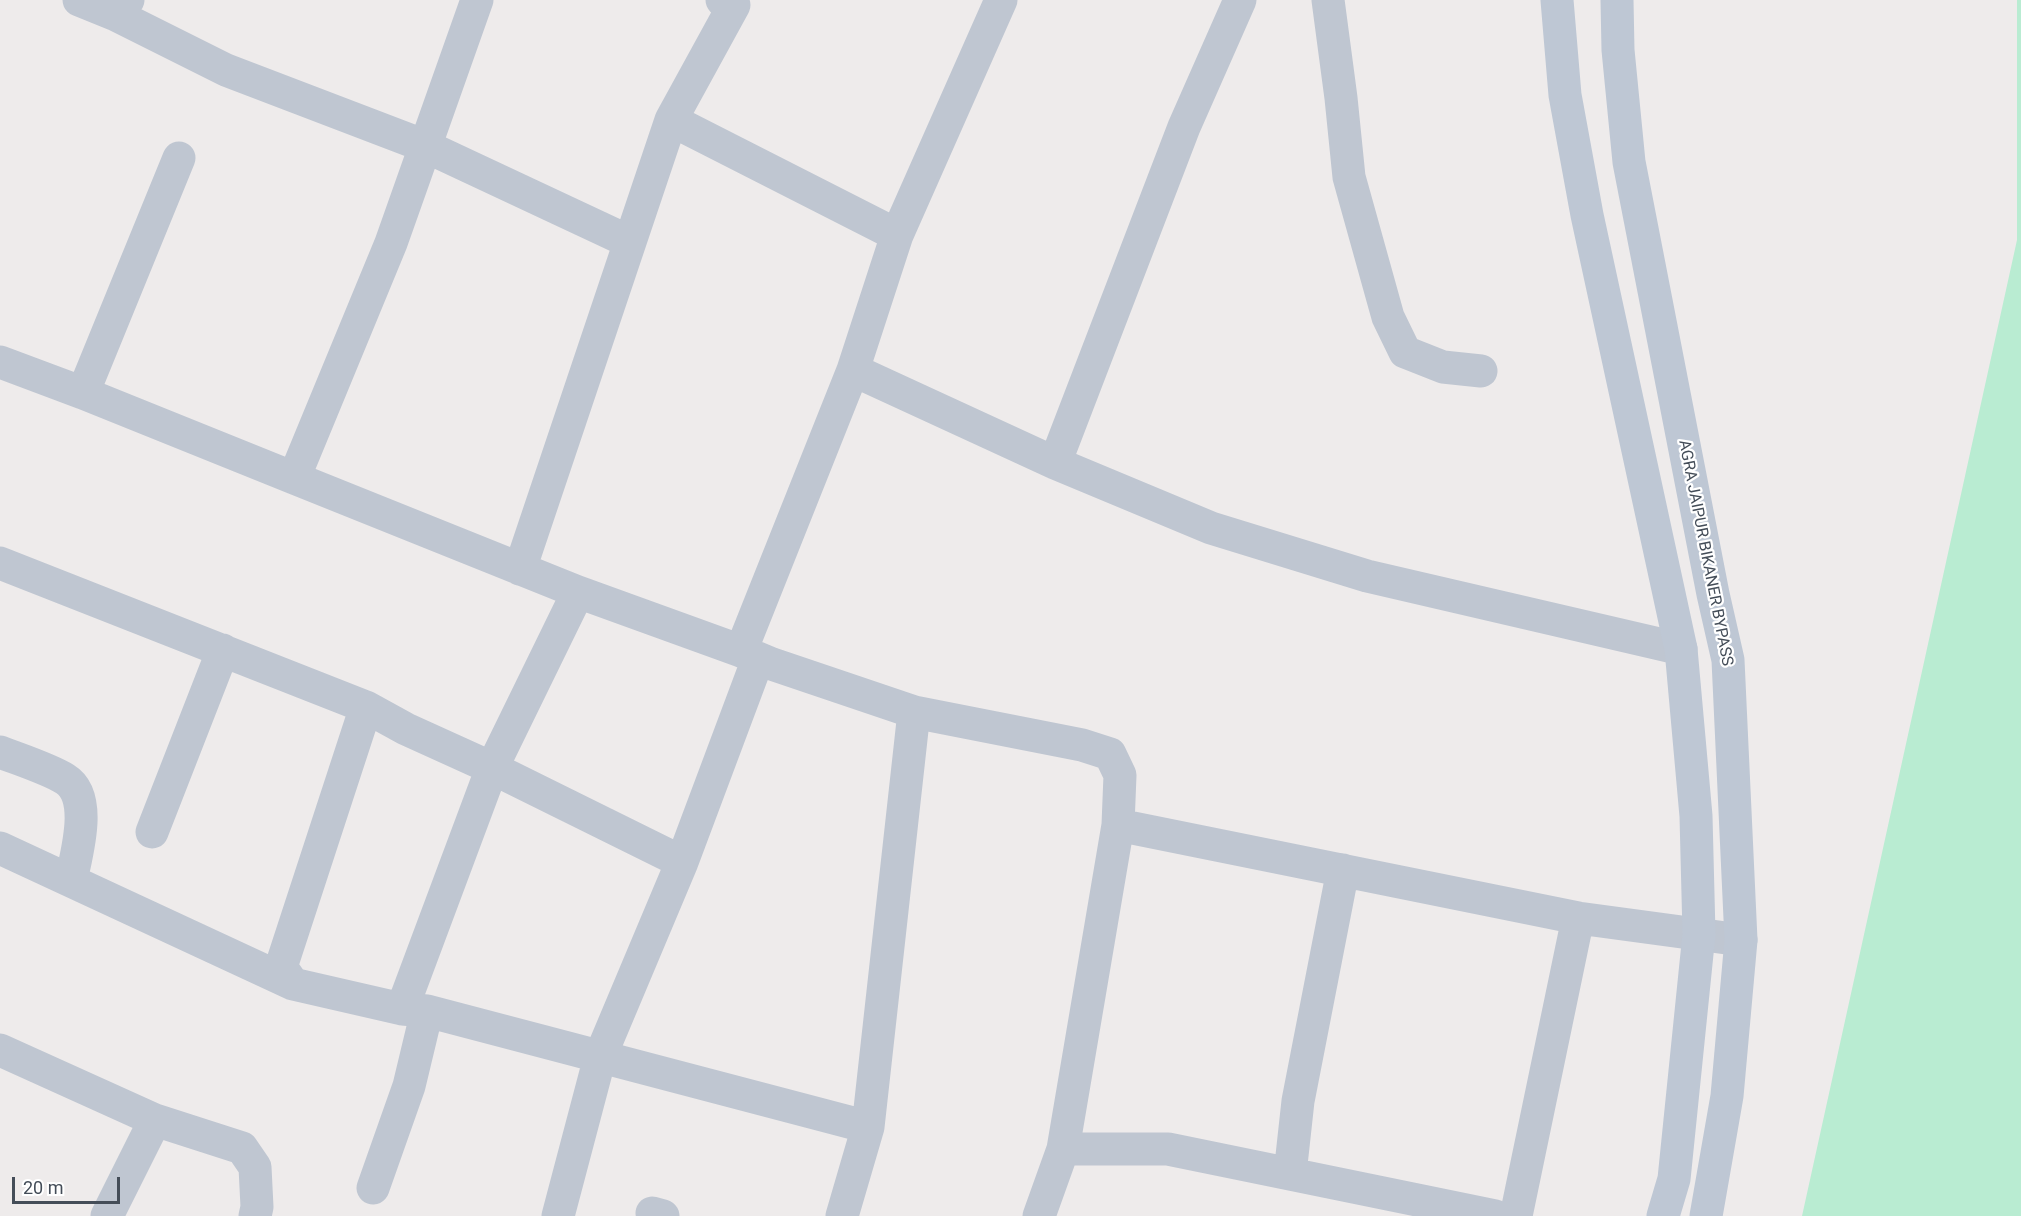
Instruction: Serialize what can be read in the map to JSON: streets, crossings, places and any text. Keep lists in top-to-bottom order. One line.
{"streets":{"main road":["AGRA JAIPUR BIKANER BYPASS"]},"scale_bar":"20 m"}
